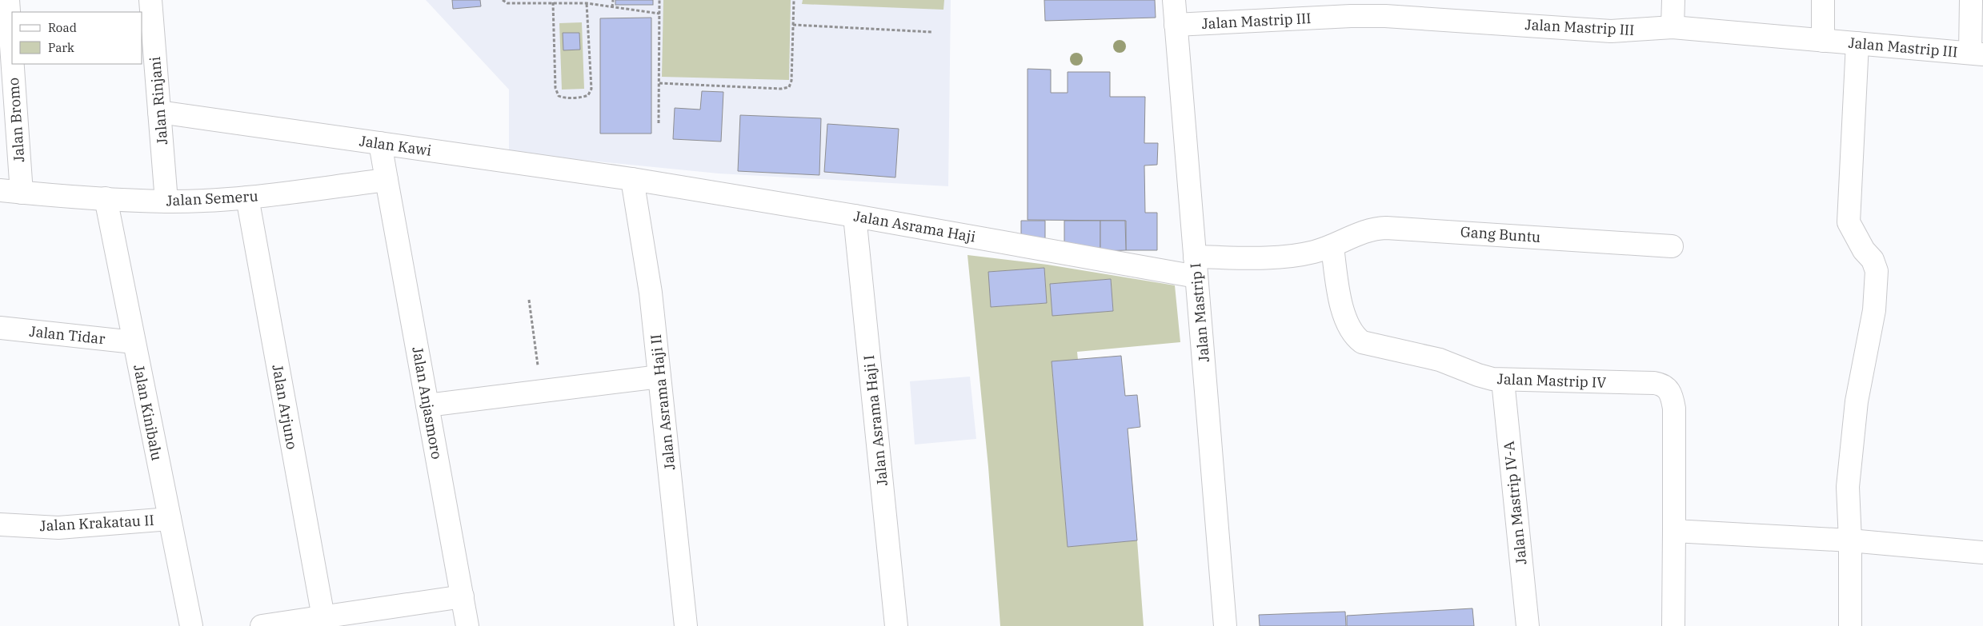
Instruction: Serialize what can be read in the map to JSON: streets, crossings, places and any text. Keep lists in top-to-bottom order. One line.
{"streets":{"street":["Jalan Mastrip III","Jalan Rinjani","Jalan Bromo","Jalan Kawi","Jalan Semeru","Jalan Asrama Haji","Gang Buntu","Jalan Mastrip I","Jalan Tidar","Jalan Mastrip IV","Jalan Asrama Haji II","Jalan Anjasmoro","Jalan Arjuno","Jalan Kinibalu","Jalan Asrama Haji I","Jalan Mastrip IV-A","Jalan Krakatau II"]},"crossings":[["Jalan Mastrip III","Jalan Mastrip I"],["Jalan Rinjani","Jalan Kawi"],["Jalan Rinjani","Jalan Semeru"],["Jalan Bromo","Jalan Semeru"],["Jalan Kawi","Jalan Asrama Haji"],["Jalan Kawi","Jalan Asrama Haji II"],["Jalan Semeru","Jalan Anjasmoro"],["Jalan Semeru","Jalan Arjuno"],["Jalan Semeru","Jalan Kinibalu"],["Jalan Asrama Haji","Jalan Mastrip I"],["Jalan Asrama Haji","Jalan Asrama Haji II"],["Jalan Asrama Haji","Jalan Asrama Haji I"],["Gang Buntu","Jalan Mastrip IV"],["Jalan Tidar","Jalan Kinibalu"],["Jalan Mastrip IV","Jalan Mastrip IV-A"],["Jalan Kinibalu","Jalan Krakatau II"]],"legend":["Road","Park"]}
